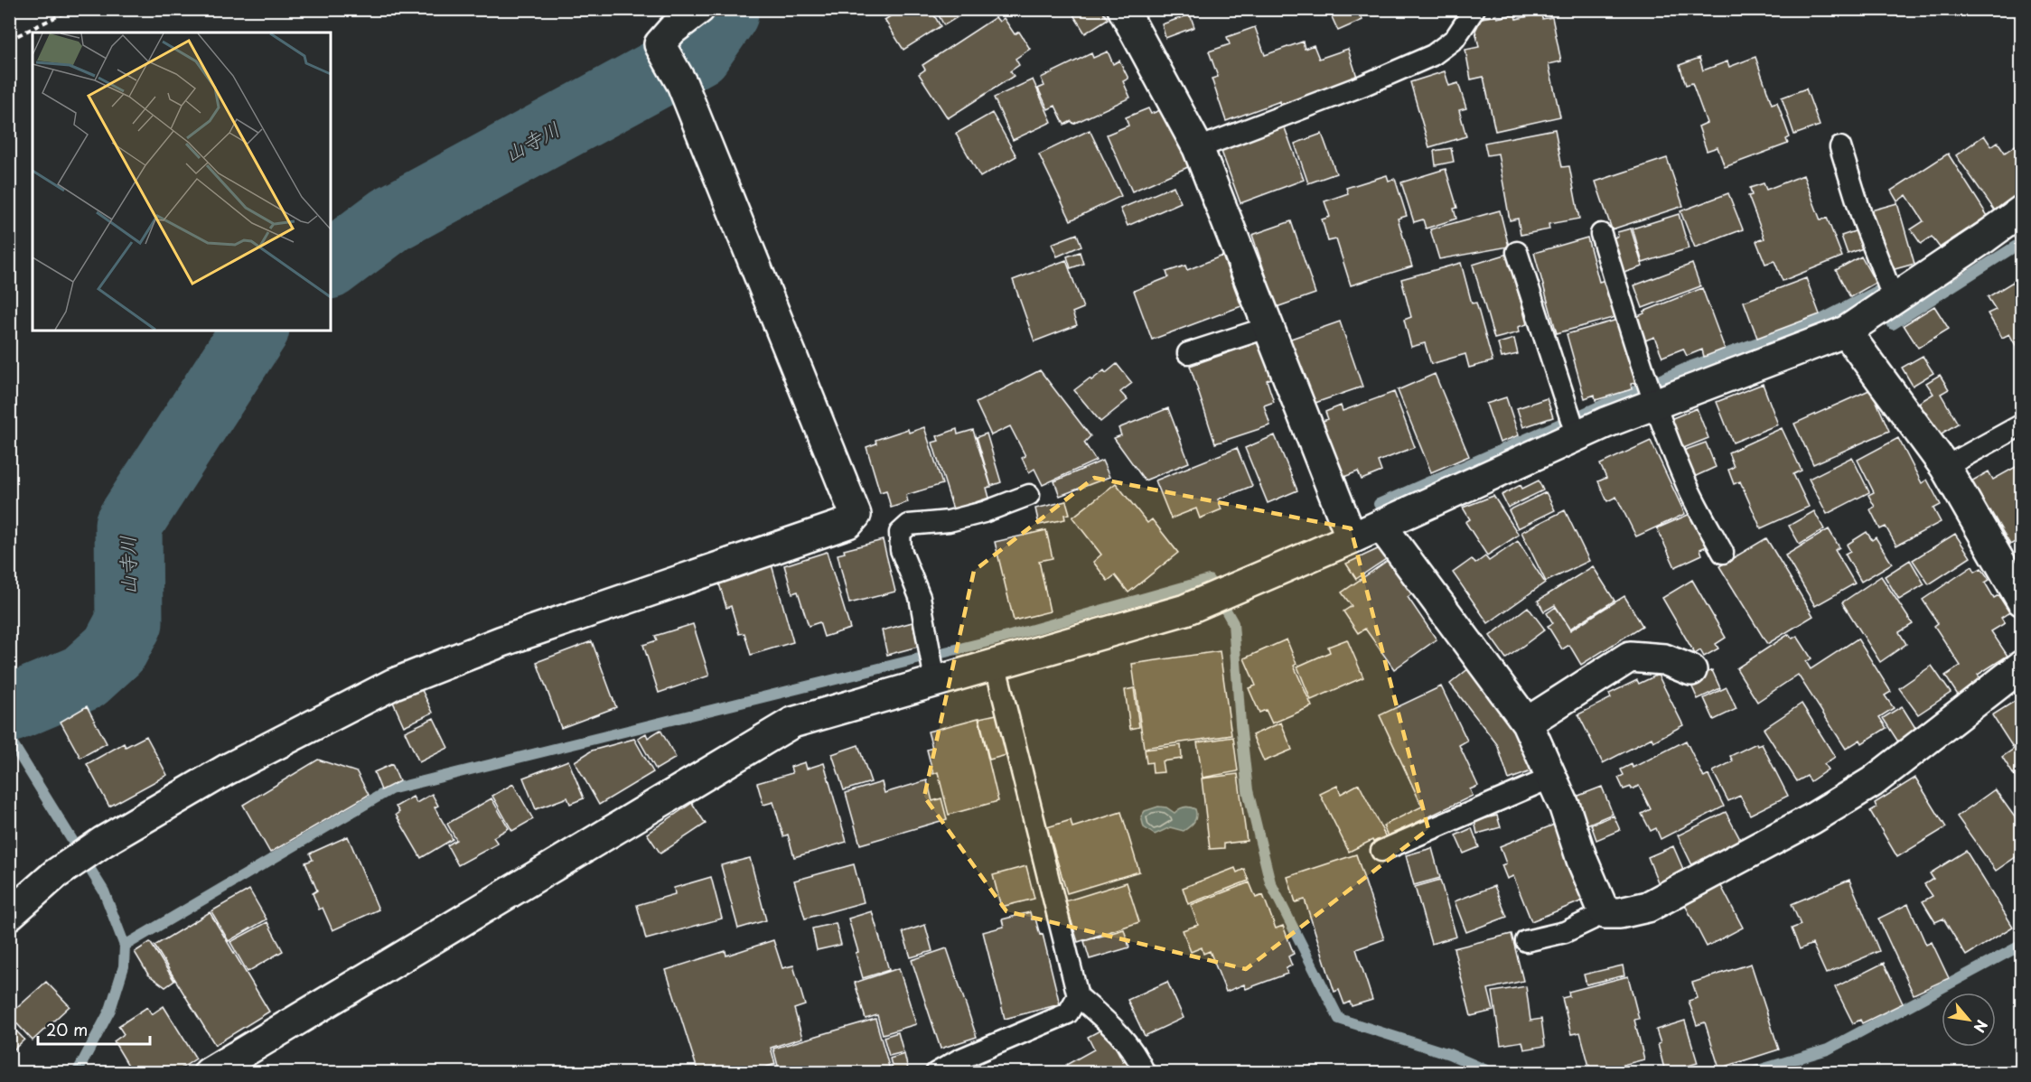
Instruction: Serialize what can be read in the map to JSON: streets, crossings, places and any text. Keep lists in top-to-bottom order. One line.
{"water":["山寺川"],"scale_bar":"20 m","north":"bottom right"}
